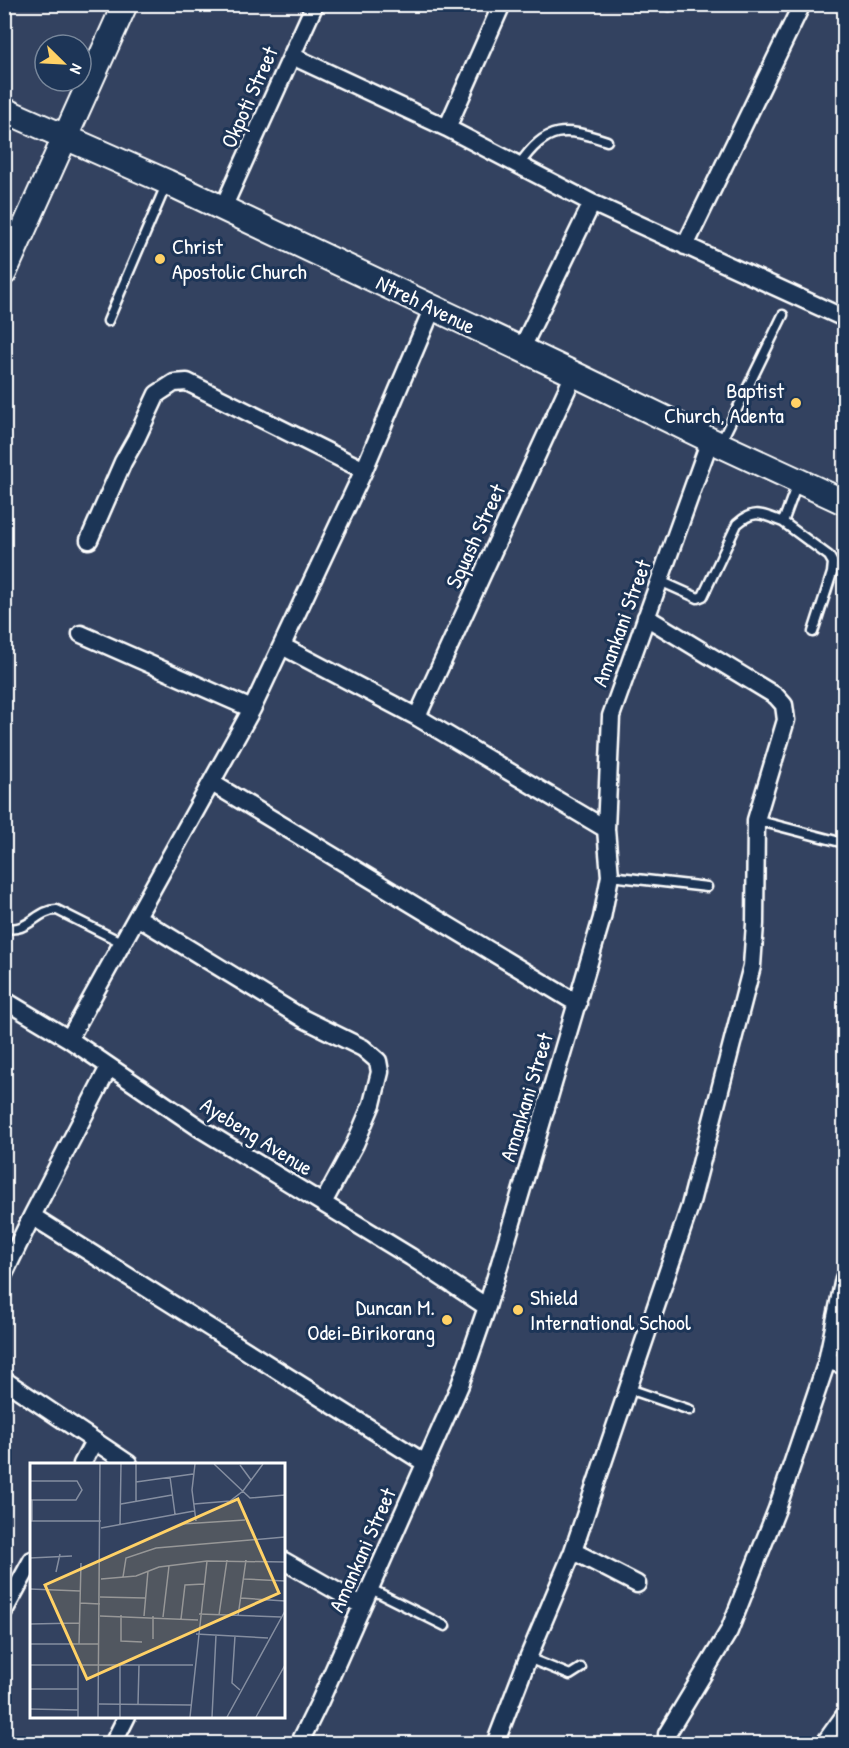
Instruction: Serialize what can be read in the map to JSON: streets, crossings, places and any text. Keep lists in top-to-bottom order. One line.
{"streets":{"street":["Okpoti Street","Ntreh Avenue","Squash Street","Amankani Street","Ayebeng Avenue"]},"crossings":[["Okpoti Street","Ntreh Avenue"],["Ntreh Avenue","Squash Street"],["Ntreh Avenue","Amankani Street"],["Amankani Street","Ayebeng Avenue"]],"places":["Christ Apostolic Church","Baptist Church, Adenta","Shield International School","Duncan M. Odei-Birikorang"],"north":"bottom right"}
